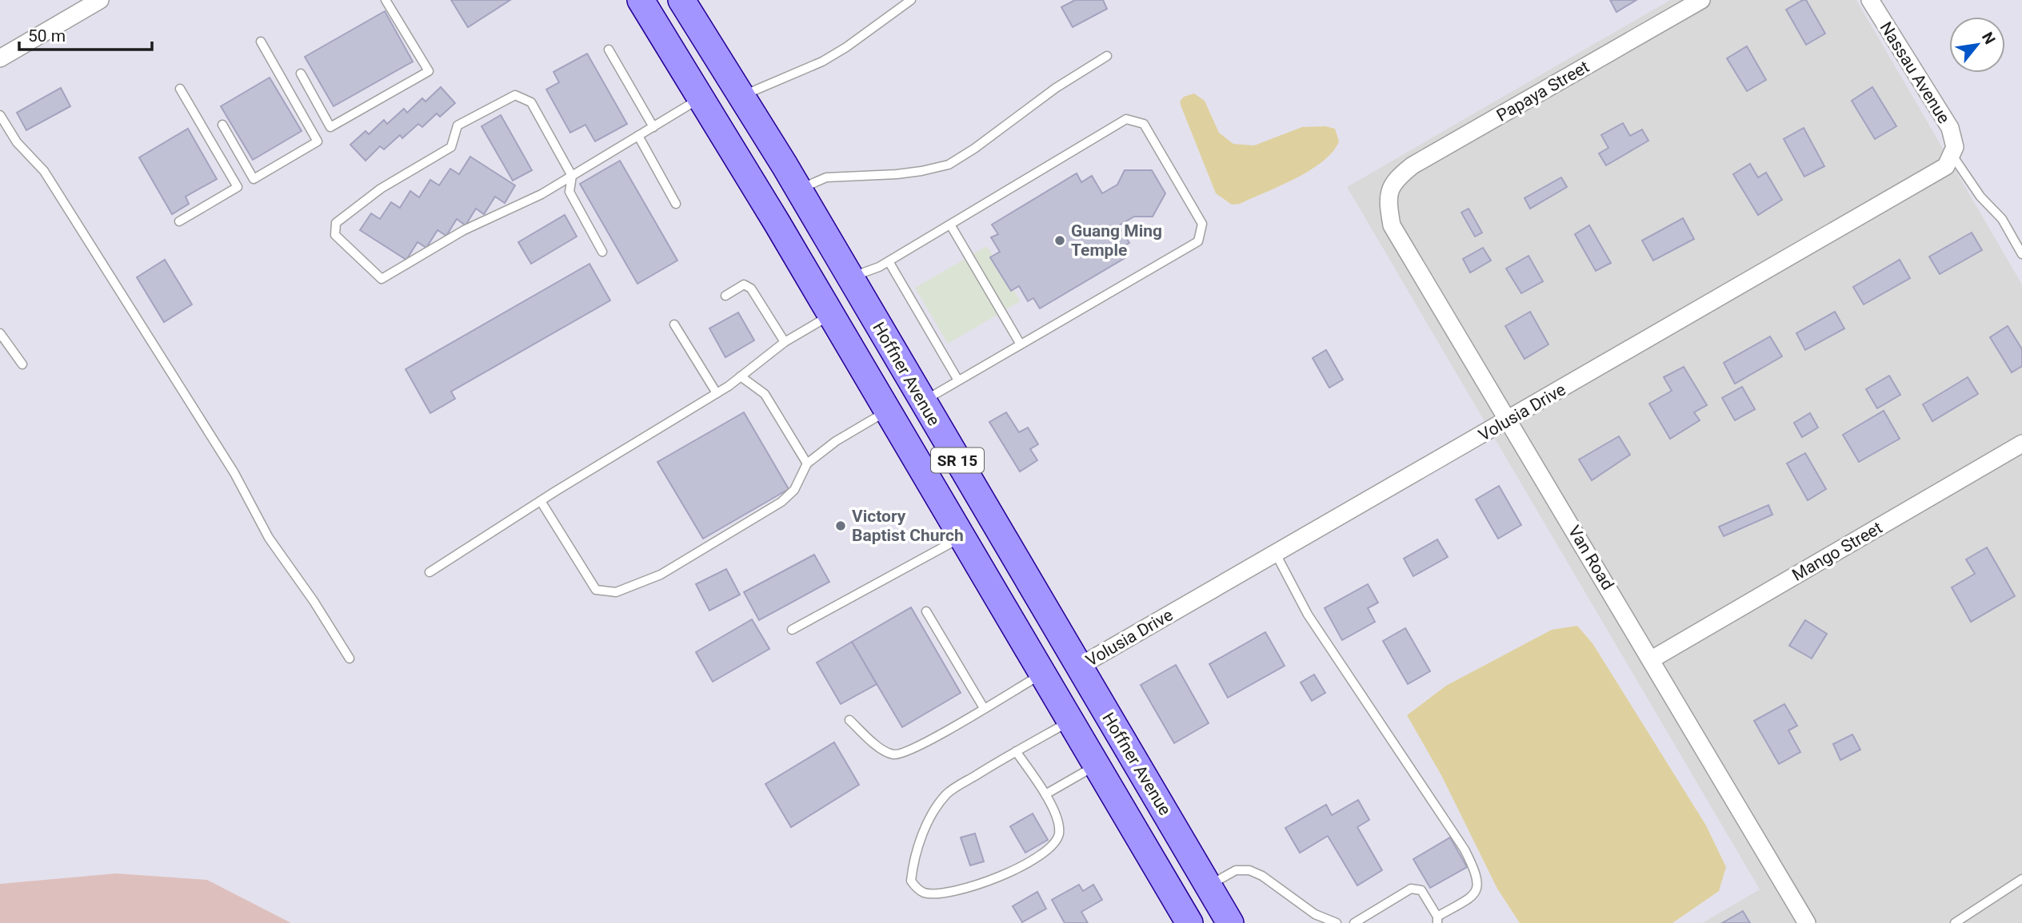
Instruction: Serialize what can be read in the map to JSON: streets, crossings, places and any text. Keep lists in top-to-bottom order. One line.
{"streets":{"main road":["Hoffner Avenue","SR 15"],"street":["Nassau Avenue","Papaya Street","Volusia Drive","Mango Street","Van Road"]},"crossings":[["Nassau Avenue","Volusia Drive"],["Papaya Street","Van Road"],["Hoffner Avenue","Volusia Drive"],["Volusia Drive","Van Road"],["Mango Street","Van Road"]],"places":["Guang Ming Temple","Victory Baptist Church"],"scale_bar":"50 m","north":"top right"}
